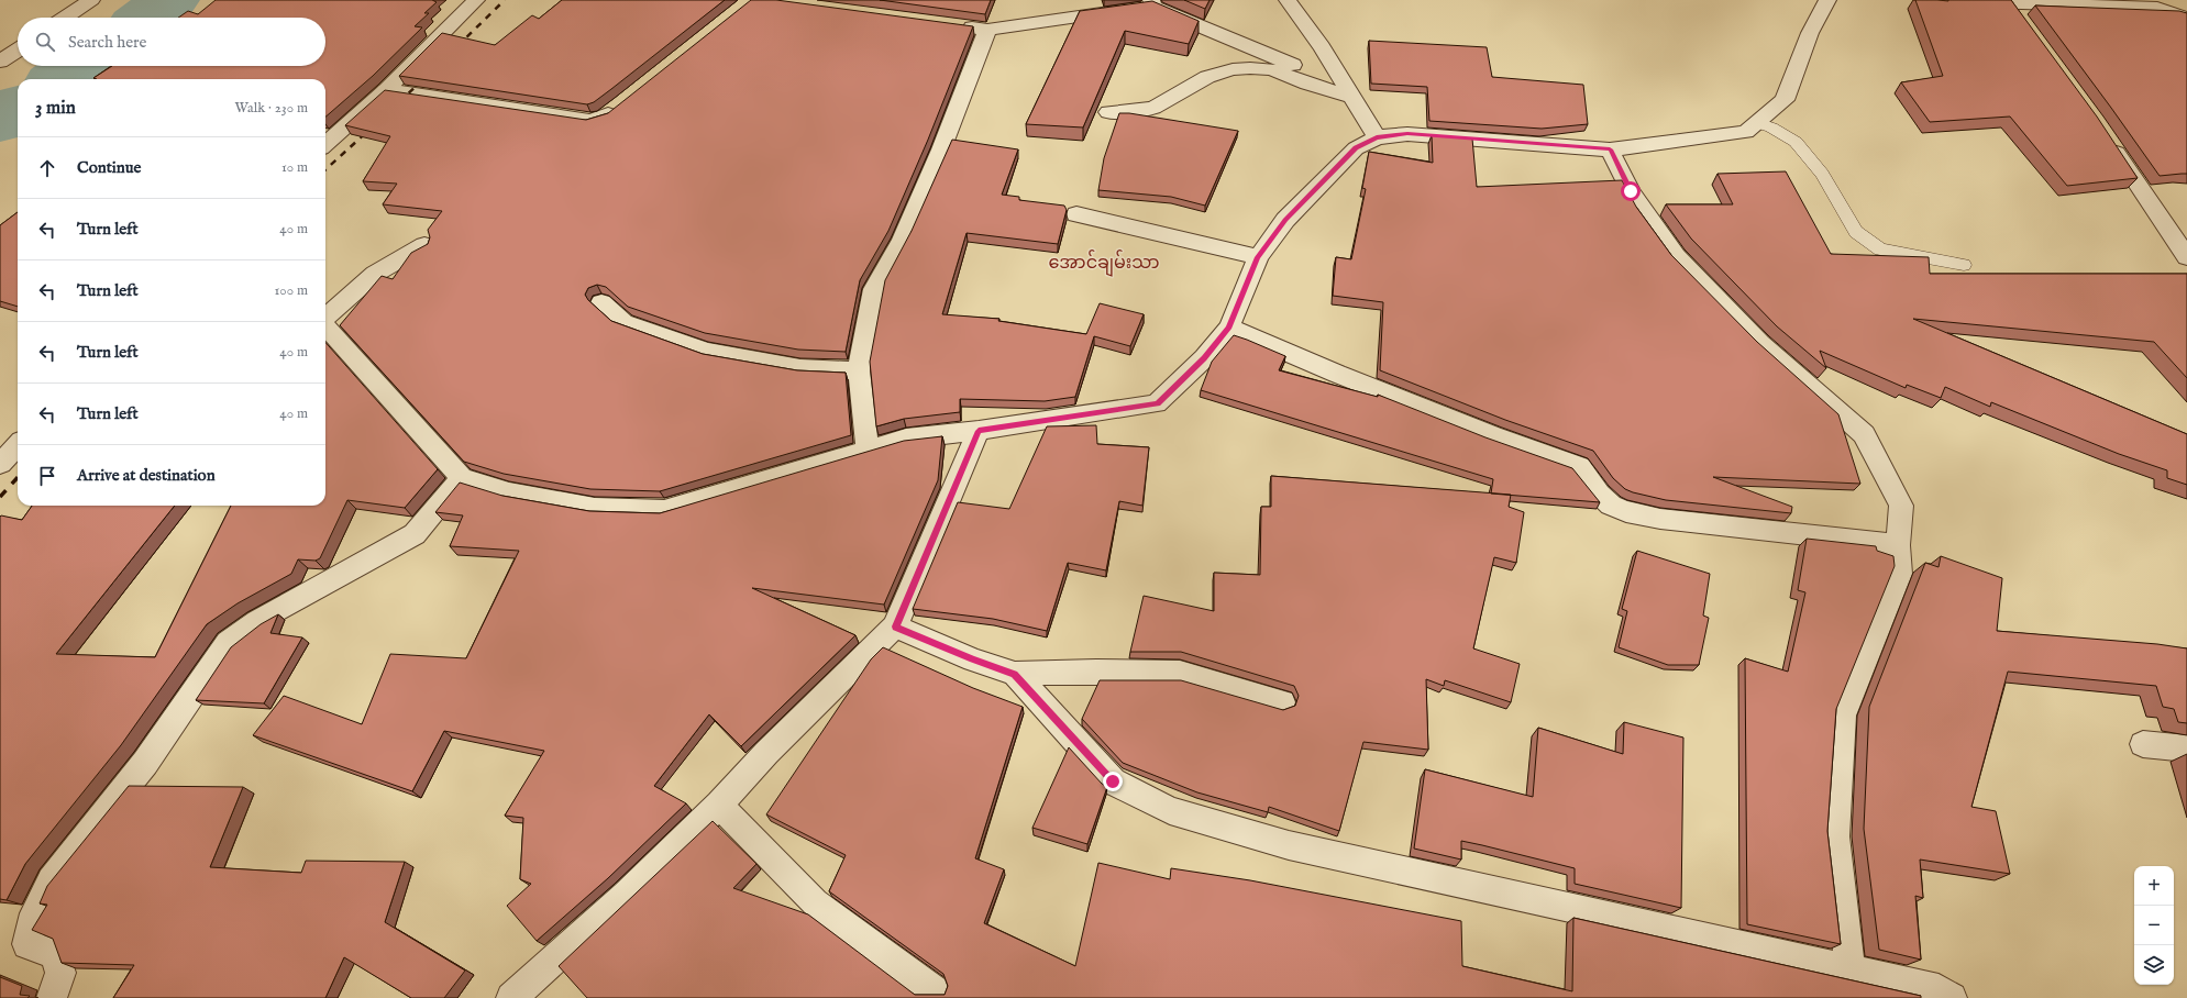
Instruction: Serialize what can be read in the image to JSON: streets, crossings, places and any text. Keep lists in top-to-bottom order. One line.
{"districts":["အောင်ချမ်းသာ"],"page":{"search":"Search here","heading":["3 min","Walk · 230 m"],"list":[["Continue","10 m"],["Turn left","40 m"],["Turn left","100 m"],["Turn left","40 m"],["Turn left","40 m"],"Arrive at destination"],"map_buttons":["+","−"]}}
